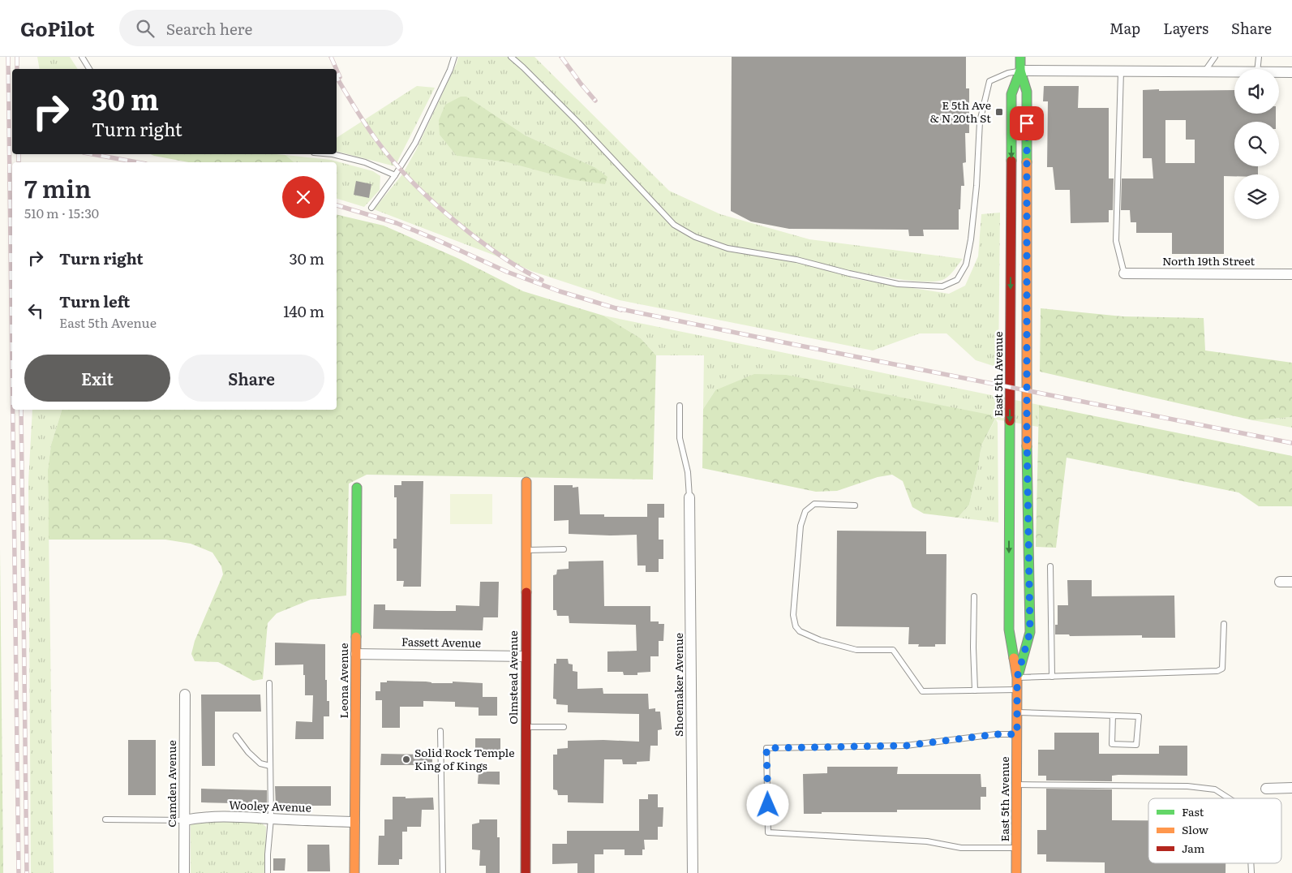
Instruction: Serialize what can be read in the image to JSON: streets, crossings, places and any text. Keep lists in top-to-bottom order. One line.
{"streets":{"main road":["East 5th Avenue","Olmstead Avenue","Leona Avenue"],"street":["North 19th Street","Fassett Avenue","Shoemaker Avenue","Camden Avenue","Wooley Avenue"]},"crossings":[["Fassett Avenue","Olmstead Avenue"],["Fassett Avenue","Leona Avenue"],["Leona Avenue","Wooley Avenue"],["Camden Avenue","Wooley Avenue"]],"places":{"transit":["E 5th Ave & N 20th St"],"other":["Solid Rock Temple King of Kings"]},"legend":["Fast","Slow","Jam"],"page":{"header":"GoPilot","search":"Search here","nav":["Map","Layers","Share"],"turn":["30 m","Turn right"],"heading":["7 min","510 m · 15:30"],"list":[{"name":"Turn right","value":"30 m"},{"name":"Turn left","note":"East 5th Avenue","value":"140 m"}],"buttons":["Exit","Share"]}}
